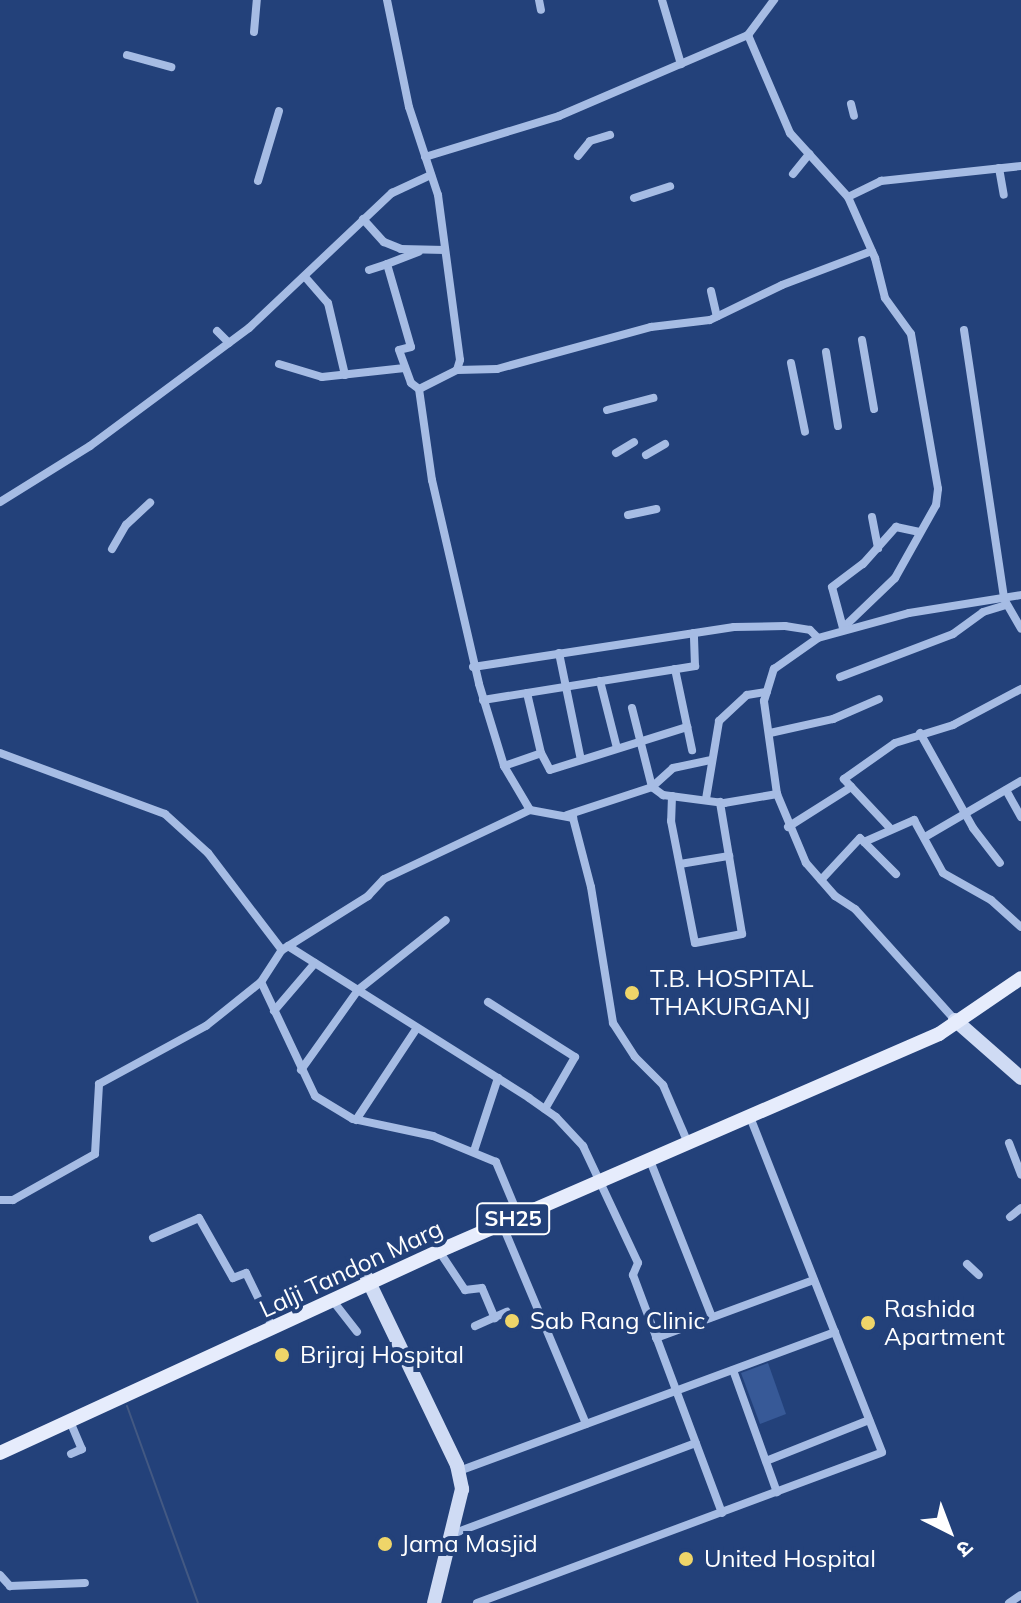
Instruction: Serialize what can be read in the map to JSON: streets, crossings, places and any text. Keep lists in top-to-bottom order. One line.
{"streets":{"main road":["SH25","Lalji Tandon Marg"]},"places":["T.B. HOSPITAL THAKURGANJ","Sab Rang Clinic","Rashida Apartment","Brijraj Hospital","Jama Masjid","United Hospital"],"north":"bottom right"}
